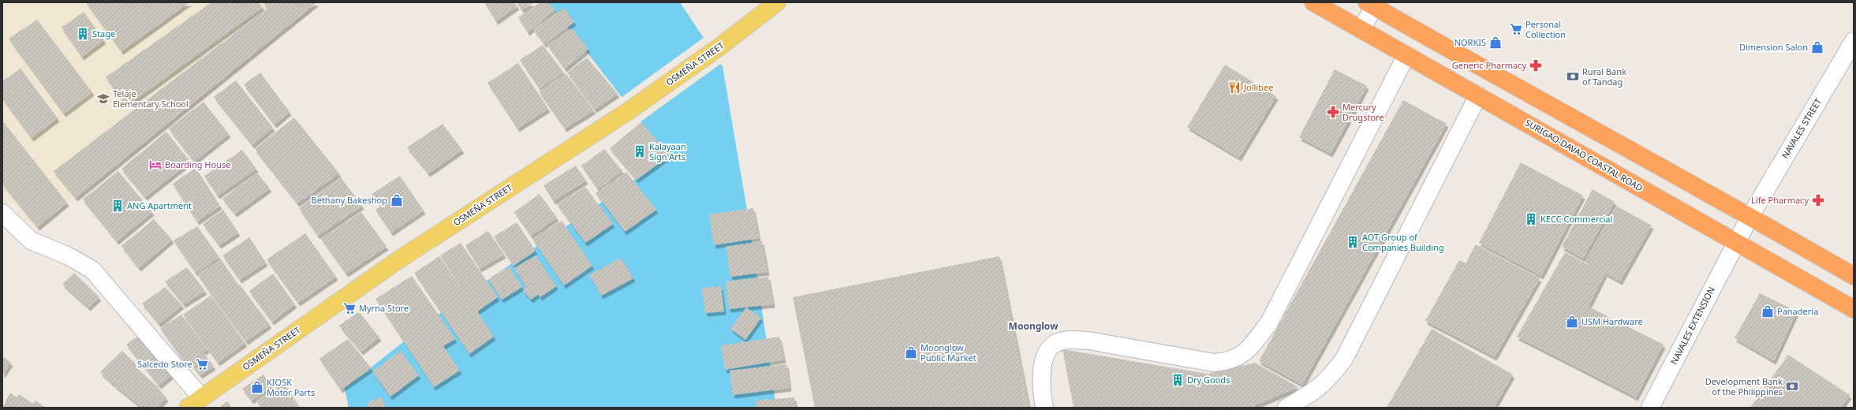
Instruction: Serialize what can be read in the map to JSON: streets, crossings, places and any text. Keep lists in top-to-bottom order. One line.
{"streets":{"highway":["SURIGAO-DAVAO COASTAL ROAD"],"main road":["OSMEÑA STREET"],"street":["NAVALES STREET","NAVALES EXTENSION"]},"crossings":[["NAVALES STREET","SURIGAO-DAVAO COASTAL ROAD"],["NAVALES STREET","NAVALES EXTENSION"],["SURIGAO-DAVAO COASTAL ROAD","NAVALES EXTENSION"]],"districts":["Moonglow"],"places":{"supermarket":["Personal Collection","Myrna Store","Salcedo Store"],"building":["Stage","Kalayaan Sign Arts","ANG Apartment","KECC Commercial","AOT Group of Companies Building","Dry Goods"],"shop":["NORKIS","Dimension Salon","Bethany Bakeshop","Panaderia","USM Hardware","Moonglow Public Market","KIOSK Motor Parts"],"pharmacy":["Generic Pharmacy","Mercury Drugstore","Life Pharmacy"],"bank":["Rural Bank of Tandag","Development Bank of the Philippines"],"restaurant":["Jollibee"],"school or university":["Telaje Elementary School"],"hotel":["Boarding House"]}}
